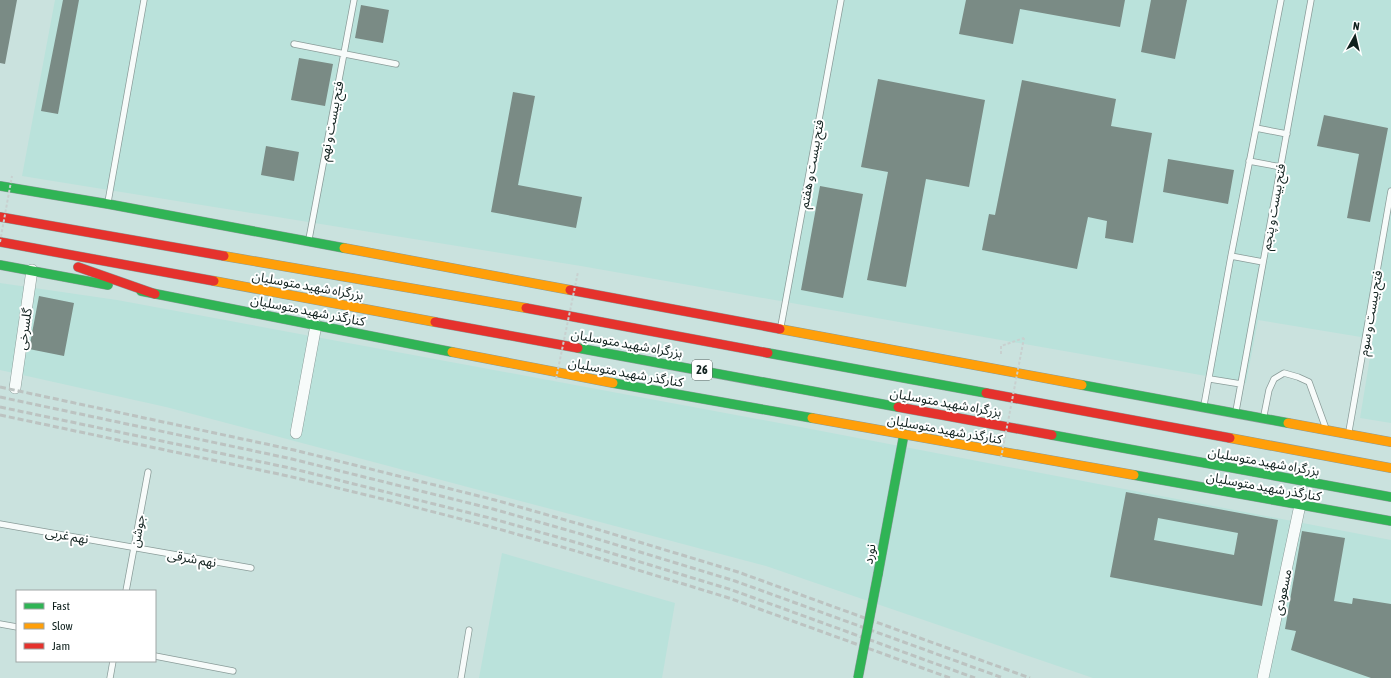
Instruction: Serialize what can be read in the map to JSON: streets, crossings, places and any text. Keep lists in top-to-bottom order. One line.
{"streets":{"main road":["بزرگراه شهید متوسلیان","کنارگذر شهید متوسلیان","26","نورد"],"street":["گلسرخی","مسعودی"],"lane":["فتح بیست و نهم","فتح بیست و هفتم","فتح بیست و پنجم","فتح بیست و سوم","جوشن","نهم غربی","نهم شرقی"]},"crossings":[["کنارگذر شهید متوسلیان","گلسرخی"],["کنارگذر شهید متوسلیان","نورد"],["کنارگذر شهید متوسلیان","مسعودی"],["جوشن","نهم غربی"],["جوشن","نهم شرقی"],["نهم غربی","نهم شرقی"]],"legend":["Fast","Slow","Jam"],"north":"top"}
